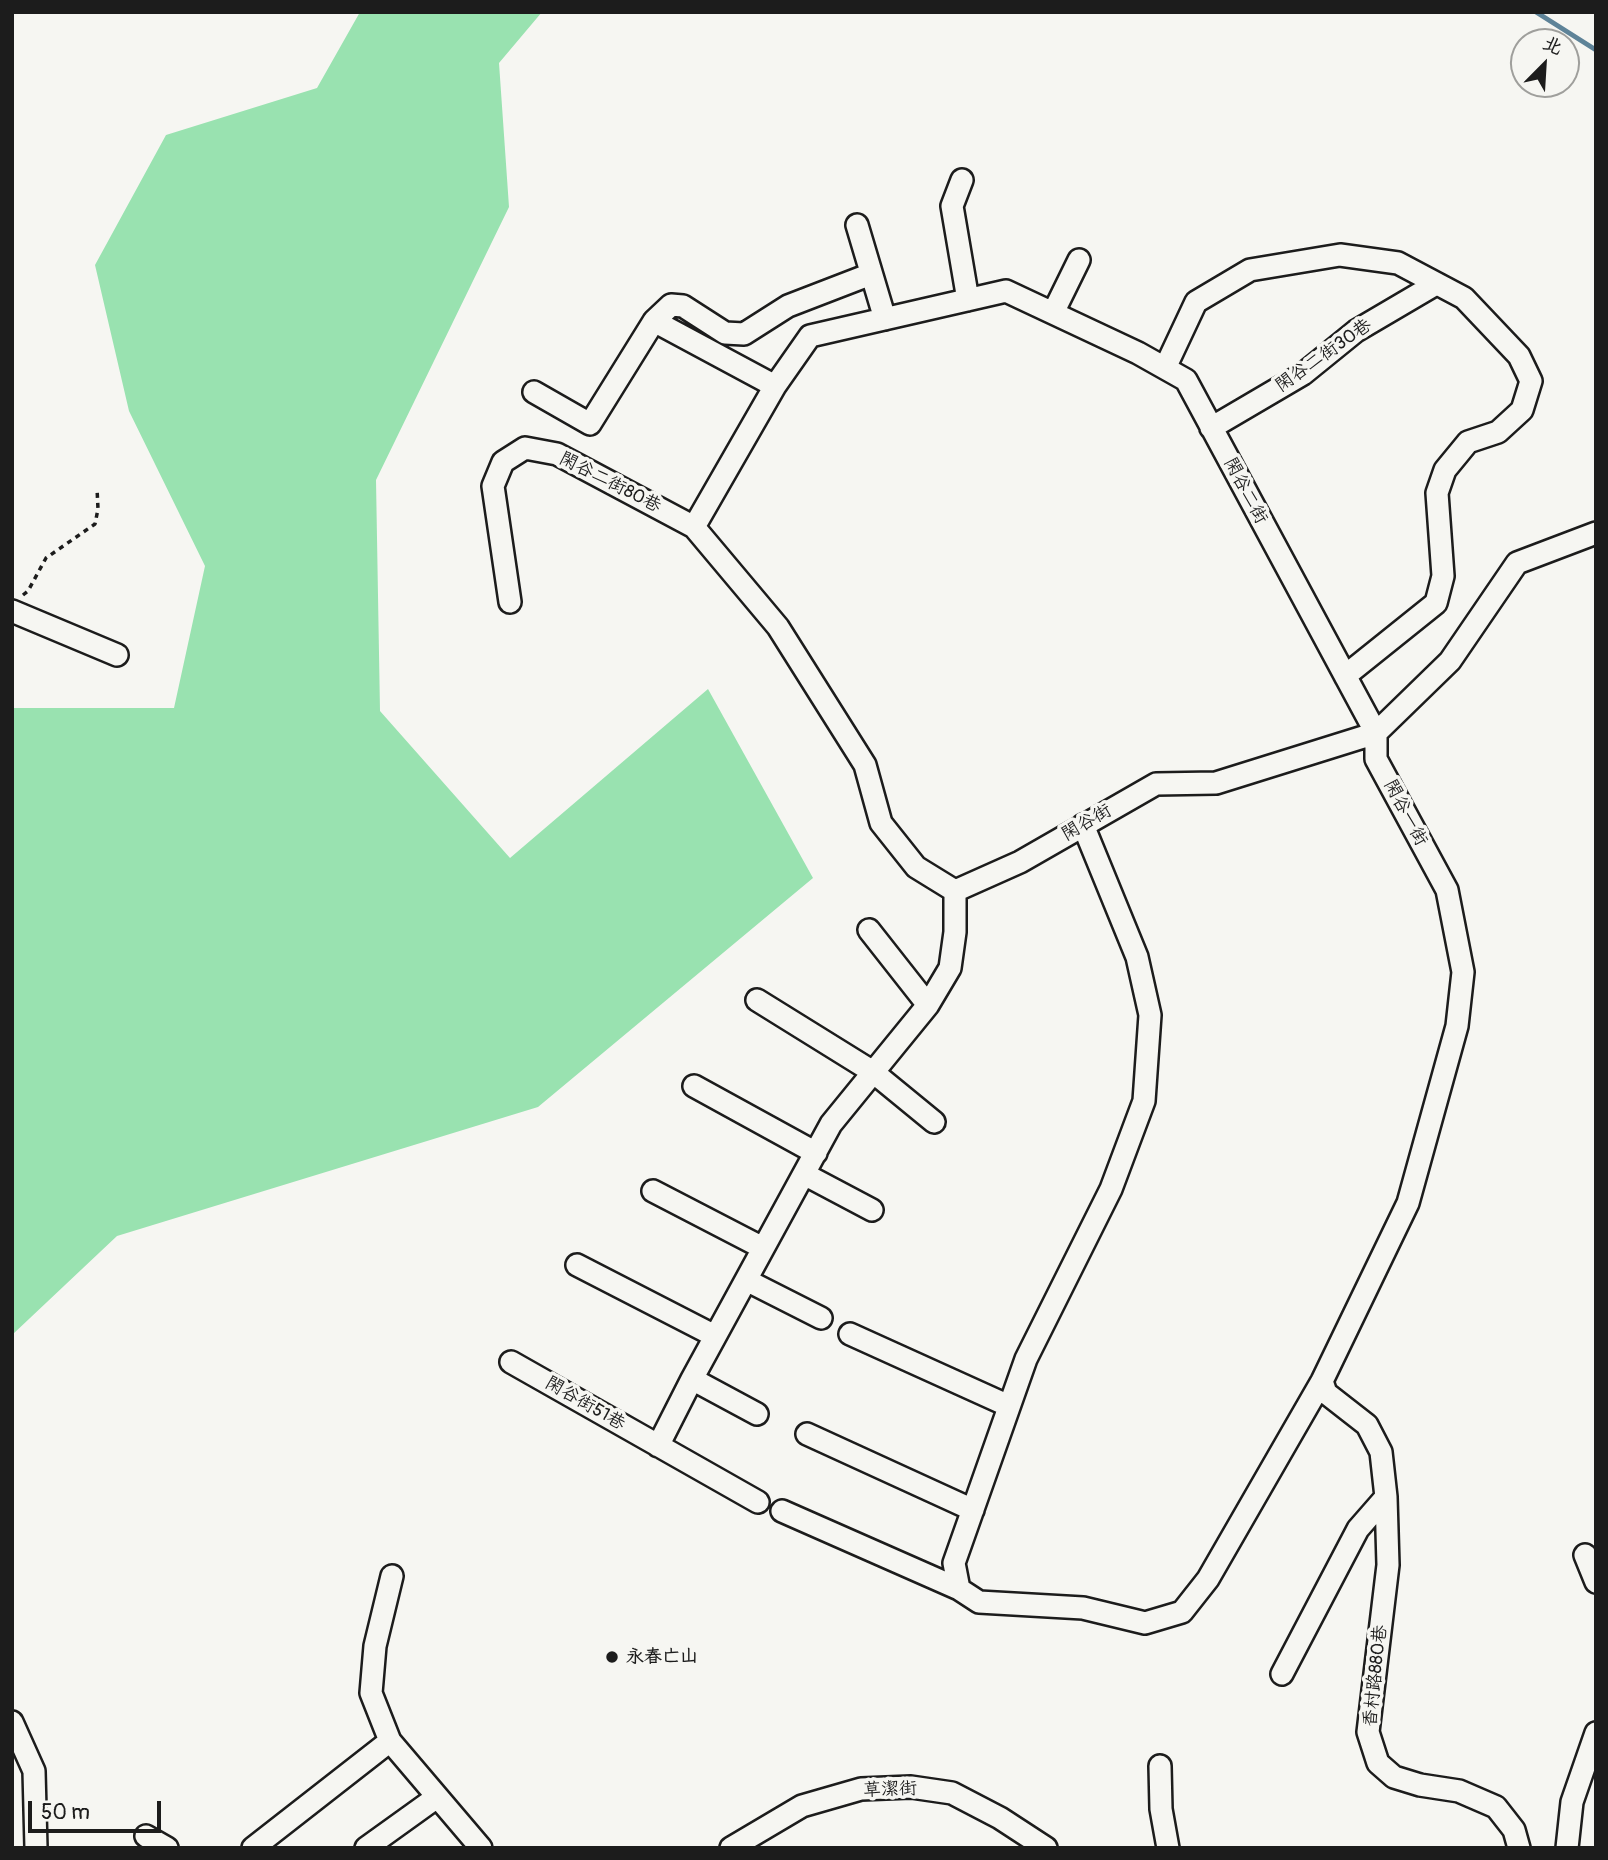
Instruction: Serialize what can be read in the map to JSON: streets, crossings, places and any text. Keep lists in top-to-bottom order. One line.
{"streets":{"street":["閑谷二街30巷","閑谷二街80巷","閑谷二街","閑谷一街","閑谷街","閑谷街51巷","香村路880巷","草潔街"]},"crossings":[["閑谷二街30巷","閑谷二街"],["閑谷二街80巷","閑谷二街"],["閑谷二街","閑谷一街"],["閑谷二街","閑谷街"],["閑谷一街","閑谷街"],["閑谷一街","香村路880巷"]],"places":["永春亡山"],"scale_bar":"50 m","north":"top right"}
